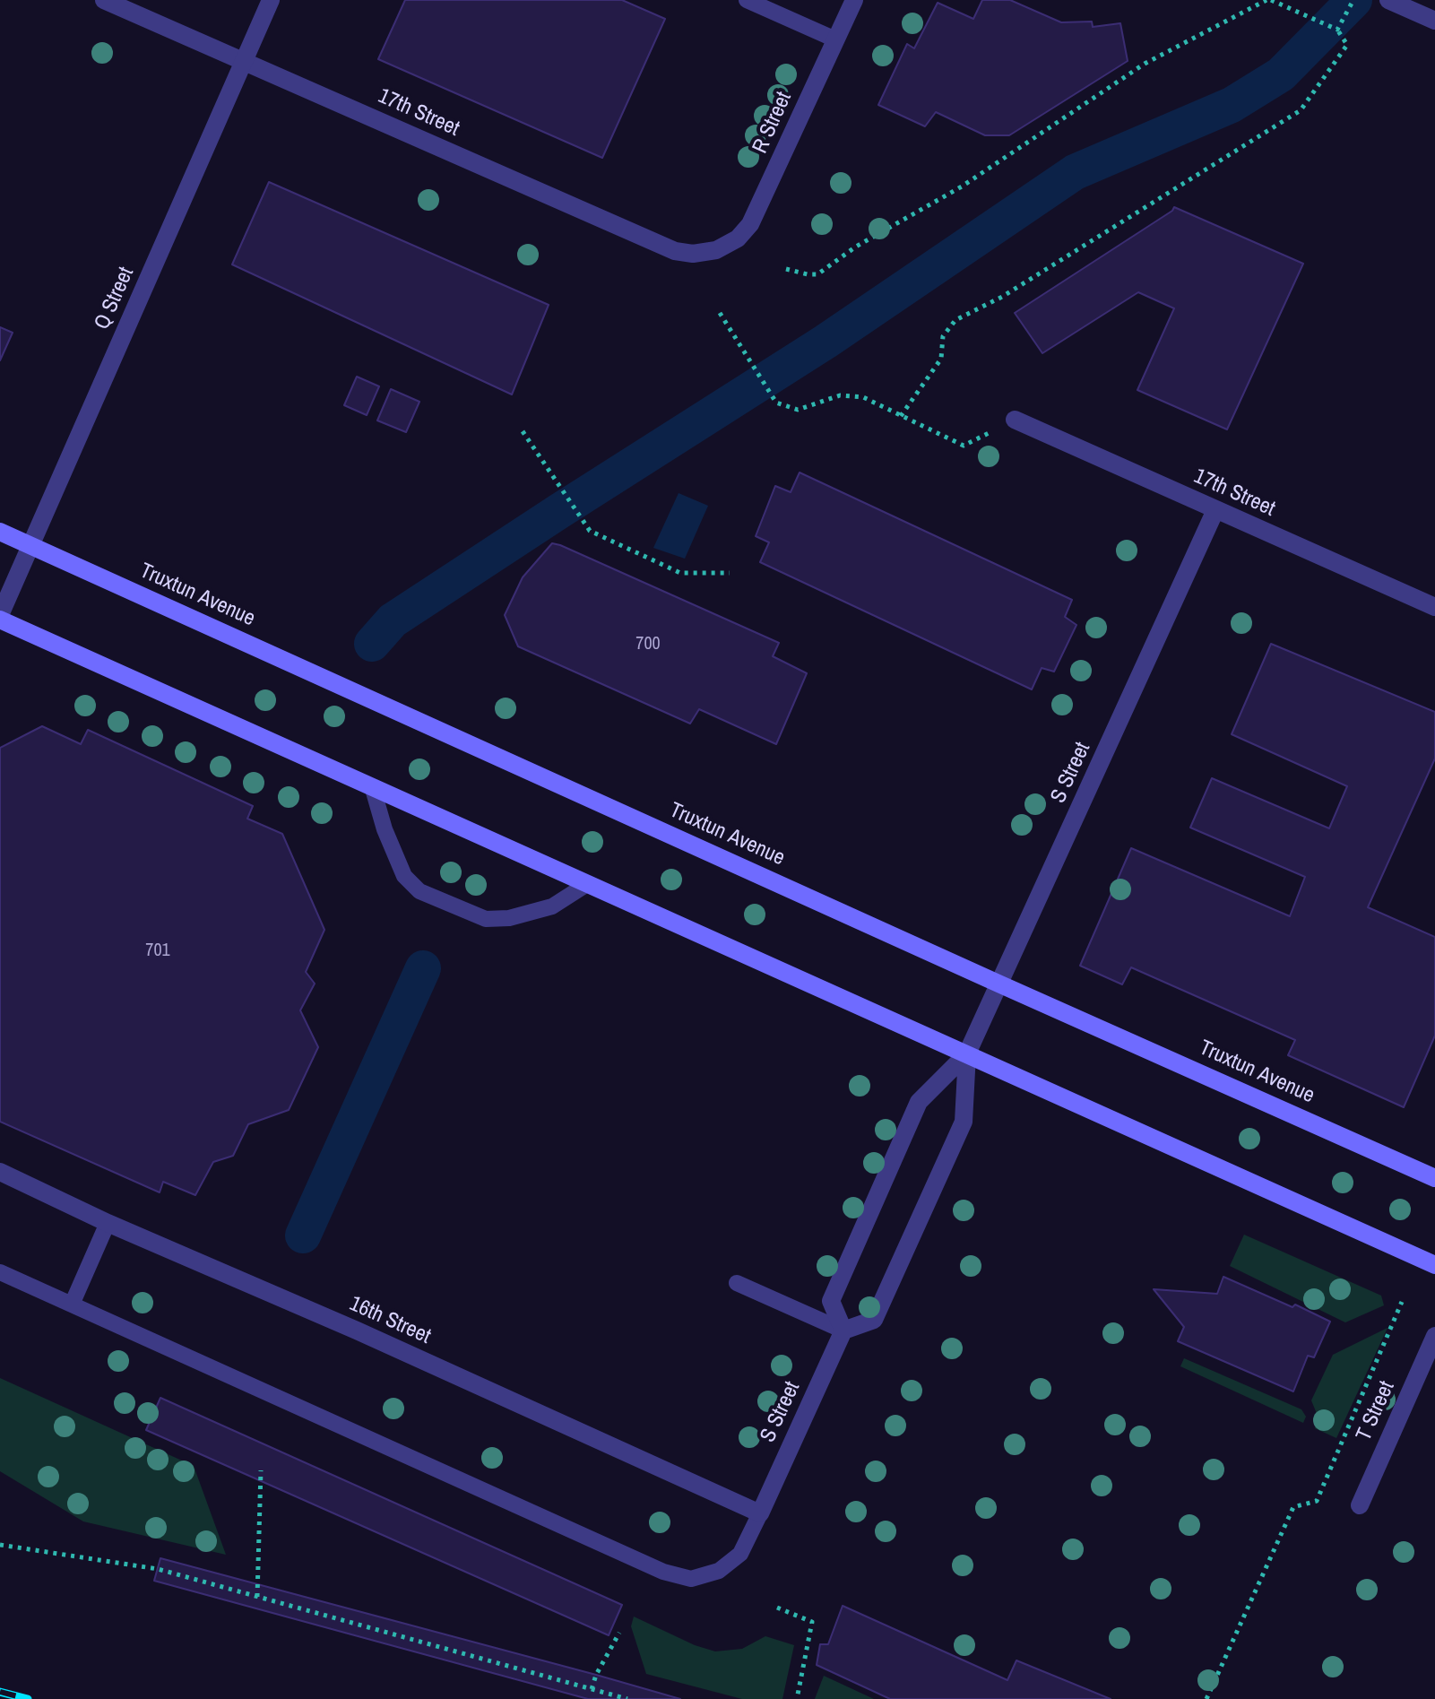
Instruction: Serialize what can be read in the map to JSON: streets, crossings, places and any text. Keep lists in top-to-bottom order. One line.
{"streets":{"main road":["Truxtun Avenue"],"street":["17th Street","R Street","Q Street","S Street","16th Street","T Street"]},"crossings":[["17th Street","R Street"],["17th Street","Q Street"],["17th Street","S Street"],["Q Street","Truxtun Avenue"],["Truxtun Avenue","S Street"],["S Street","16th Street"]],"house_numbers":["700","701"]}
